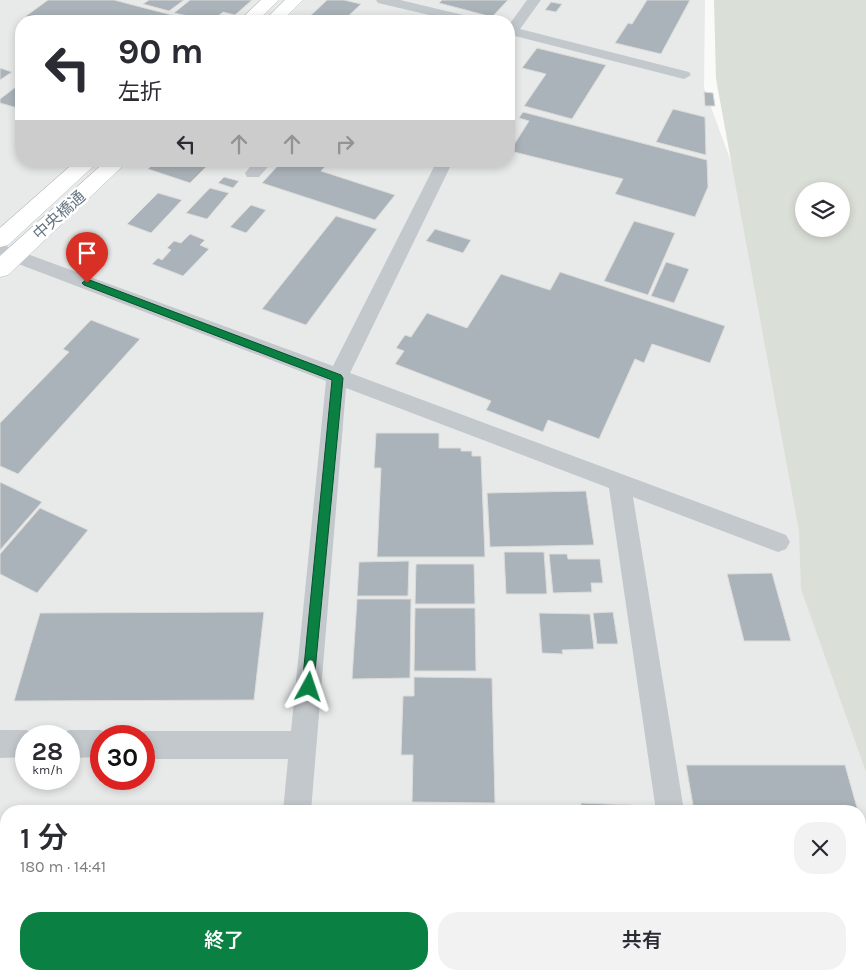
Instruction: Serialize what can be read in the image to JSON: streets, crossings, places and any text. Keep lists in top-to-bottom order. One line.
{"streets":{"main road":["中央橋通"]},"page":{"turn":["90 m","左折"],"speed":"28 km/h","limit":"30","heading":["1 分","180 m · 14:41"],"buttons":["終了","共有"]}}
